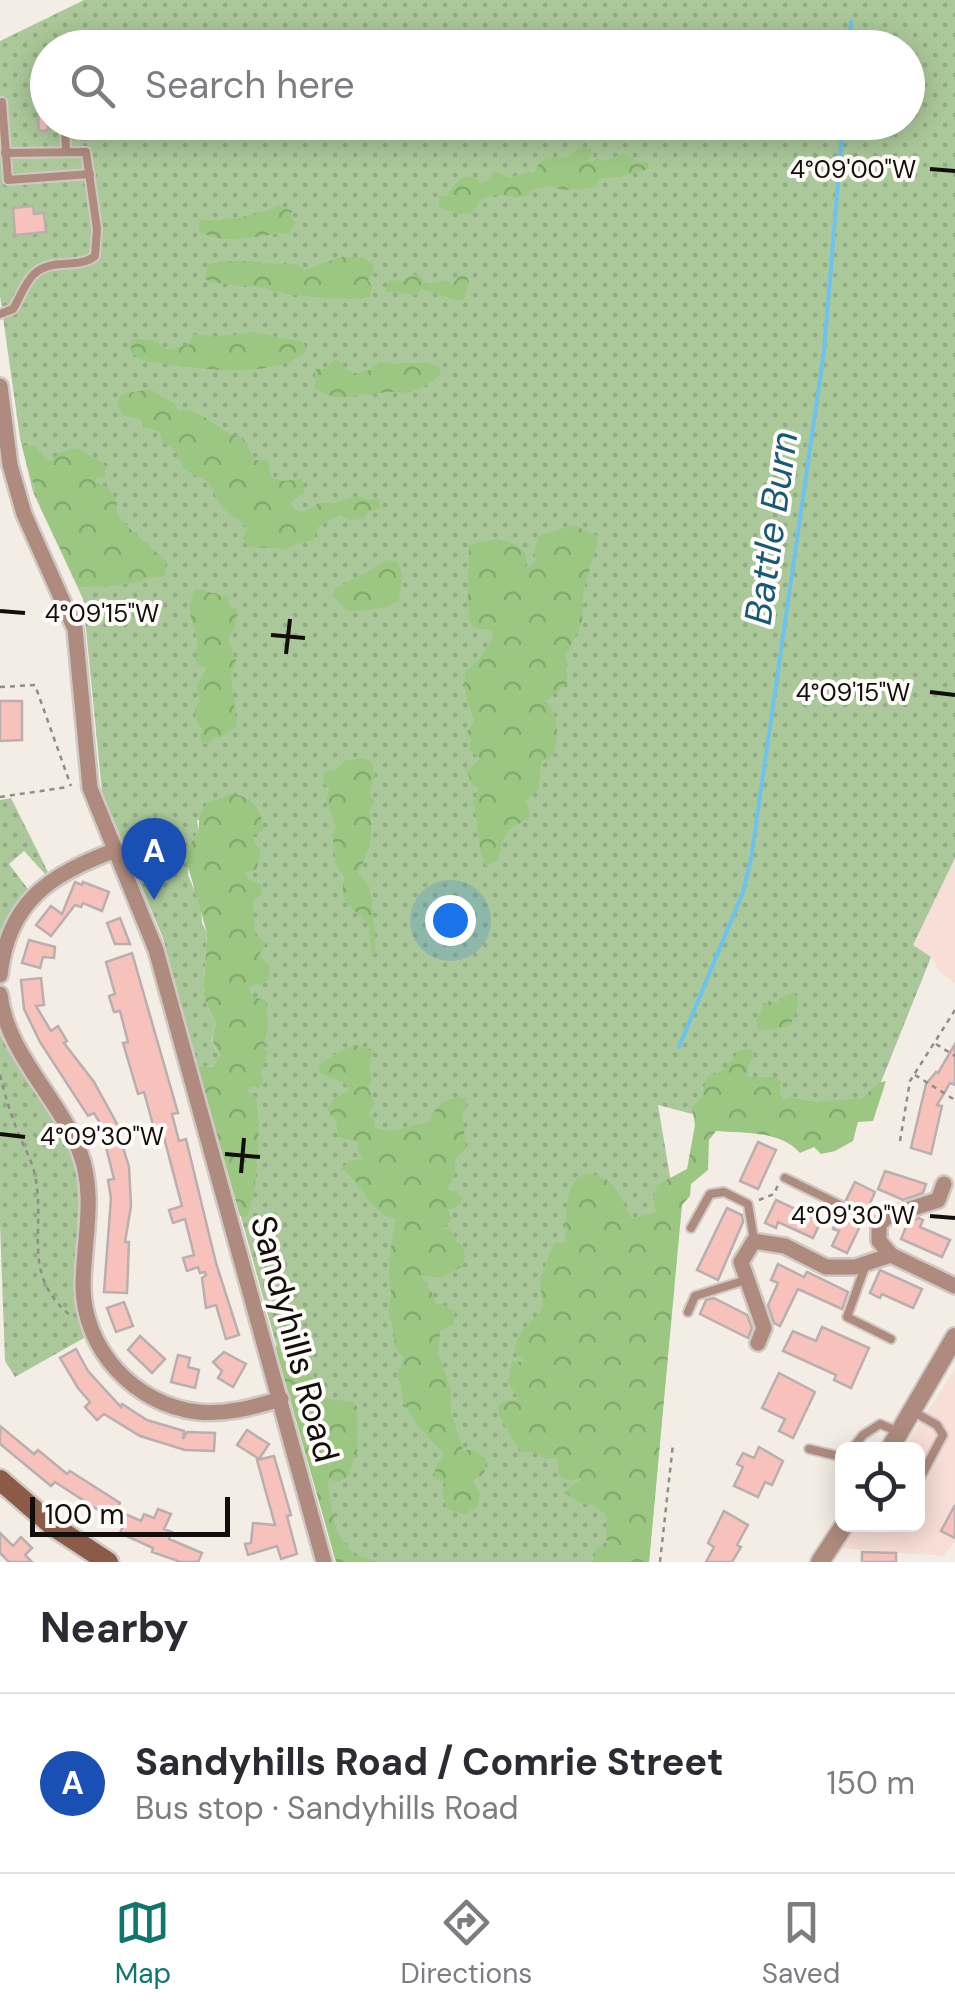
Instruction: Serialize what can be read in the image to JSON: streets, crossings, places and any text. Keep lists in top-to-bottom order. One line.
{"streets":{"street":["Sandyhills Road"]},"water":["Battle Burn"],"scale_bar":"100 m","page":{"search":"Search here","pins":"A","scale":"100 m","heading":"Nearby","list":[{"mark":"A","name":"Sandyhills Road / Comrie Street","note":"Bus stop · Sandyhills Road","value":"150 m"}],"nav":["Map","Directions","Saved"]},"coordinates":["4°09'00\"W","4°09'15\"W","4°09'30\"W"]}
